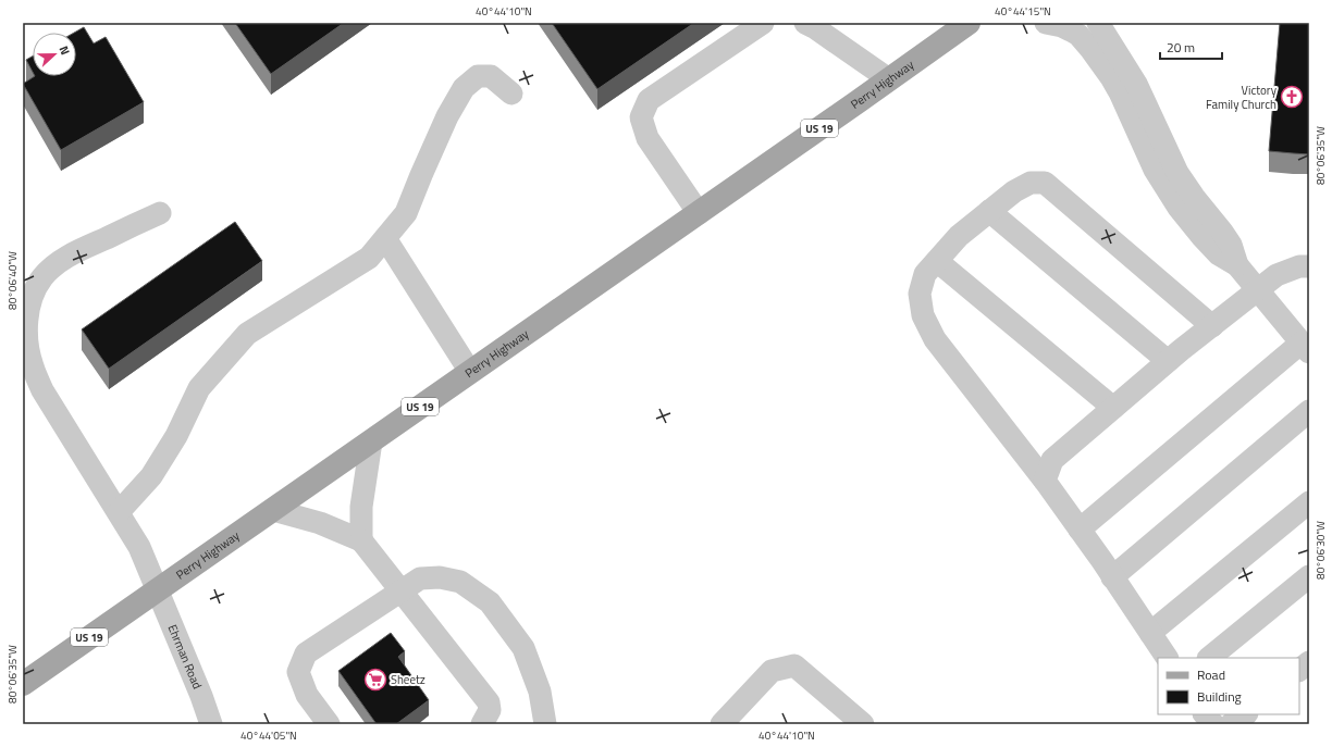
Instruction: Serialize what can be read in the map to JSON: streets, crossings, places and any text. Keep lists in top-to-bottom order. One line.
{"streets":{"main road":["Perry Highway","US 19"],"street":["Ehrman Road"]},"crossings":[["Perry Highway","Ehrman Road"]],"places":{"church":["Victory Family Church"],"supermarket":["Sheetz"]},"legend":["Road","Building"],"scale_bar":"20 m","north":"right","coordinates":["40°44'10\"N","40°44'15\"N","80°06'35\"W","80°06'40\"W","80°06'30\"W","40°44'05\"N"]}
